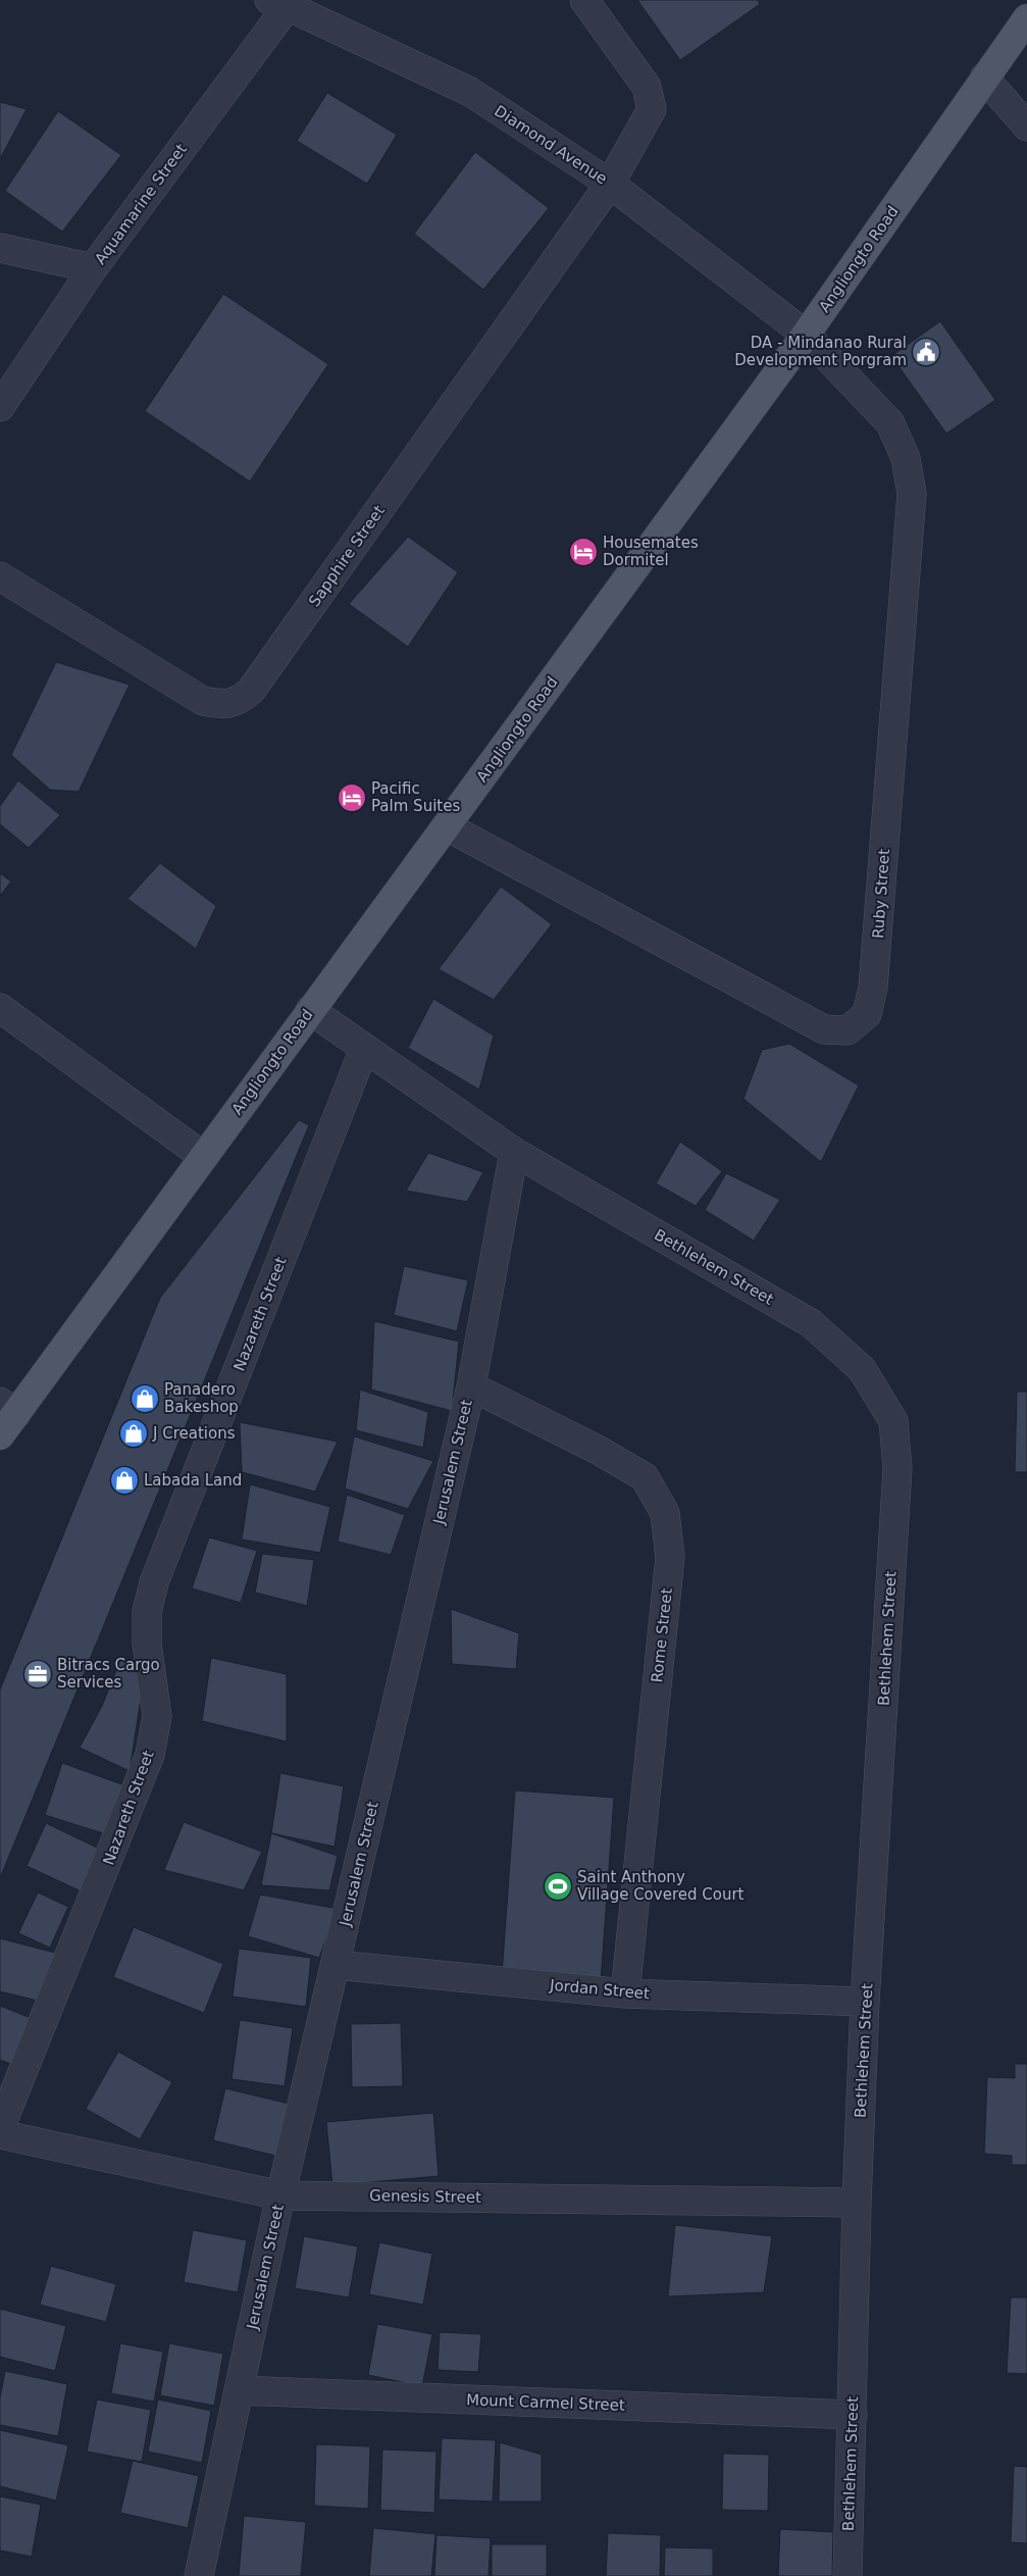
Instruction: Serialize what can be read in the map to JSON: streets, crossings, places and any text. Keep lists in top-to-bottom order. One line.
{"streets":{"main road":["Angliongto Road"],"street":["Diamond Avenue","Aquamarine Street","Sapphire Street","Ruby Street","Bethlehem Street","Nazareth Street","Jerusalem Street","Rome Street","Jordan Street","Genesis Street","Mount Carmel Street"]},"crossings":[["Diamond Avenue","Aquamarine Street"],["Diamond Avenue","Angliongto Road"],["Diamond Avenue","Sapphire Street"],["Diamond Avenue","Ruby Street"],["Angliongto Road","Ruby Street"],["Angliongto Road","Bethlehem Street"],["Bethlehem Street","Nazareth Street"],["Bethlehem Street","Jerusalem Street"],["Bethlehem Street","Jordan Street"],["Bethlehem Street","Genesis Street"],["Bethlehem Street","Mount Carmel Street"],["Jerusalem Street","Rome Street"],["Jerusalem Street","Jordan Street"],["Jerusalem Street","Genesis Street"],["Jerusalem Street","Mount Carmel Street"],["Rome Street","Jordan Street"]],"places":{"public building":["DA - Mindanao Rural Development Porgram"],"hotel":["Housemates Dormitel","Pacific Palm Suites"],"shop":["Panadero Bakeshop","J Creations","Labada Land"],"office":["Bitracs Cargo Services"],"sports":["Saint Anthony Village Covered Court"]}}
